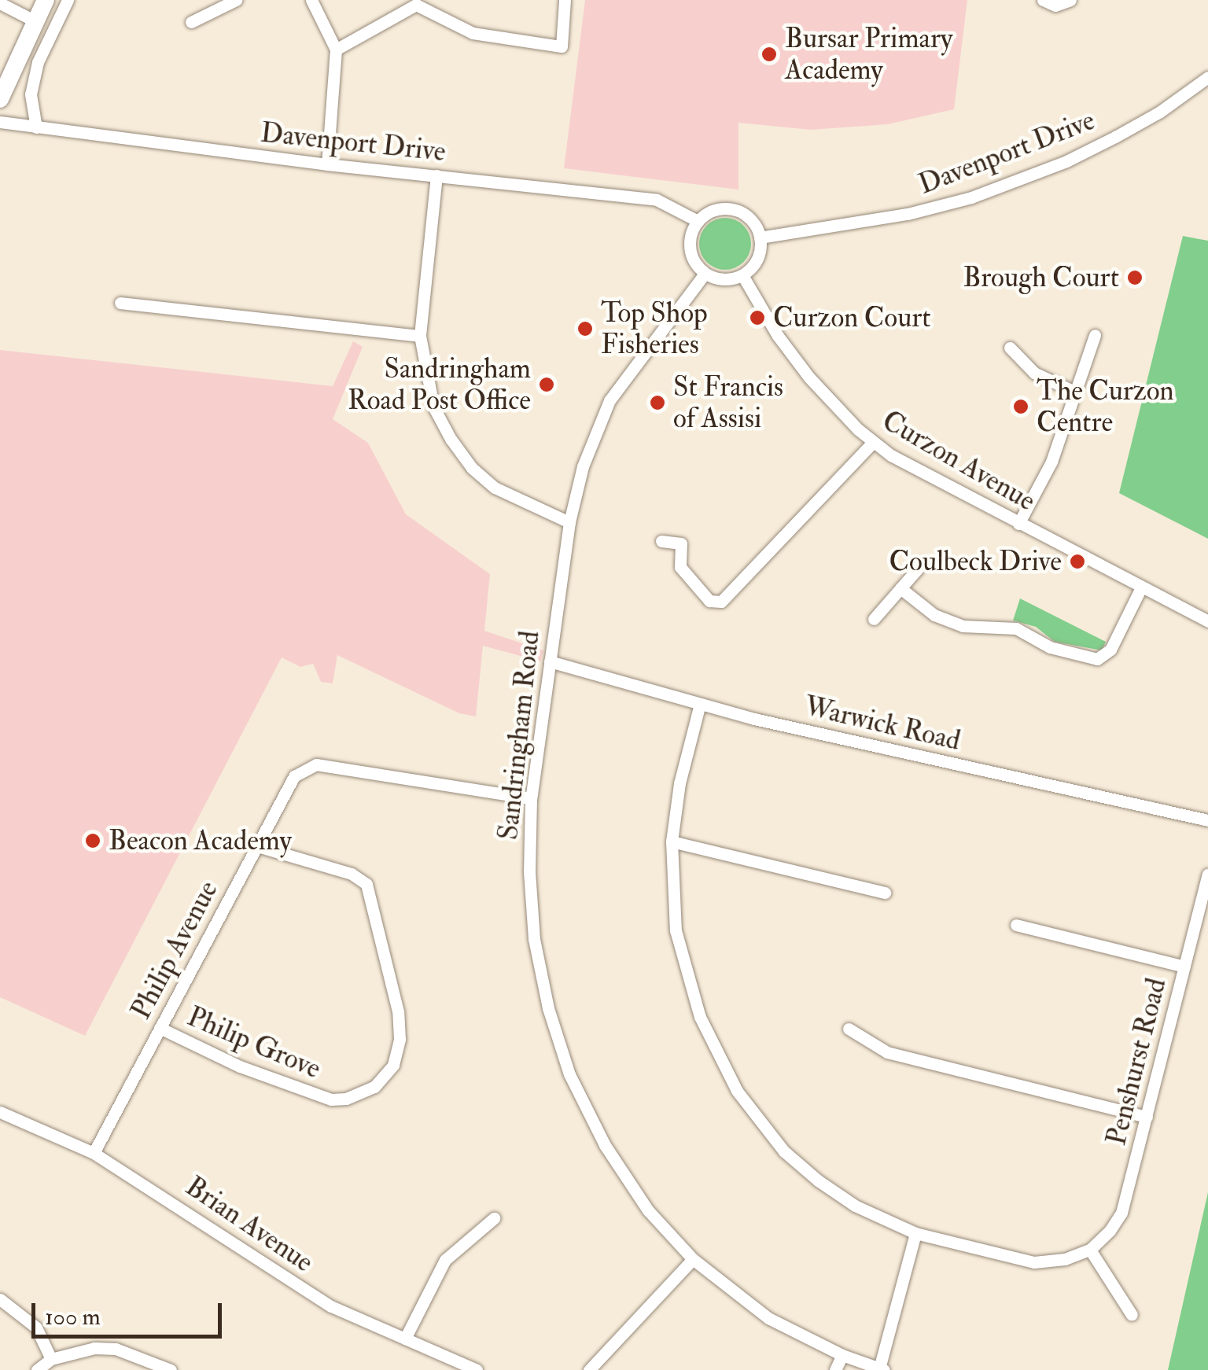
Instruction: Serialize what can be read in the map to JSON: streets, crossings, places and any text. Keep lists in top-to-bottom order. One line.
{"streets":{"street":["Davenport Drive","Curzon Avenue","Warwick Road","Sandringham Road","Philip Avenue","Philip Grove","Penshurst Road","Brian Avenue"]},"crossings":[["Davenport Drive","Curzon Avenue"],["Davenport Drive","Sandringham Road"],["Curzon Avenue","Sandringham Road"],["Warwick Road","Sandringham Road"],["Sandringham Road","Philip Avenue"],["Philip Avenue","Philip Grove"],["Philip Avenue","Brian Avenue"]],"places":["Bursar Primary Academy","Brough Court","Curzon Court","Top Shop Fisheries","Sandringham Road Post Office","St Francis of Assisi","The Curzon Centre","Coulbeck Drive","Beacon Academy"],"scale_bar":"100 m"}
